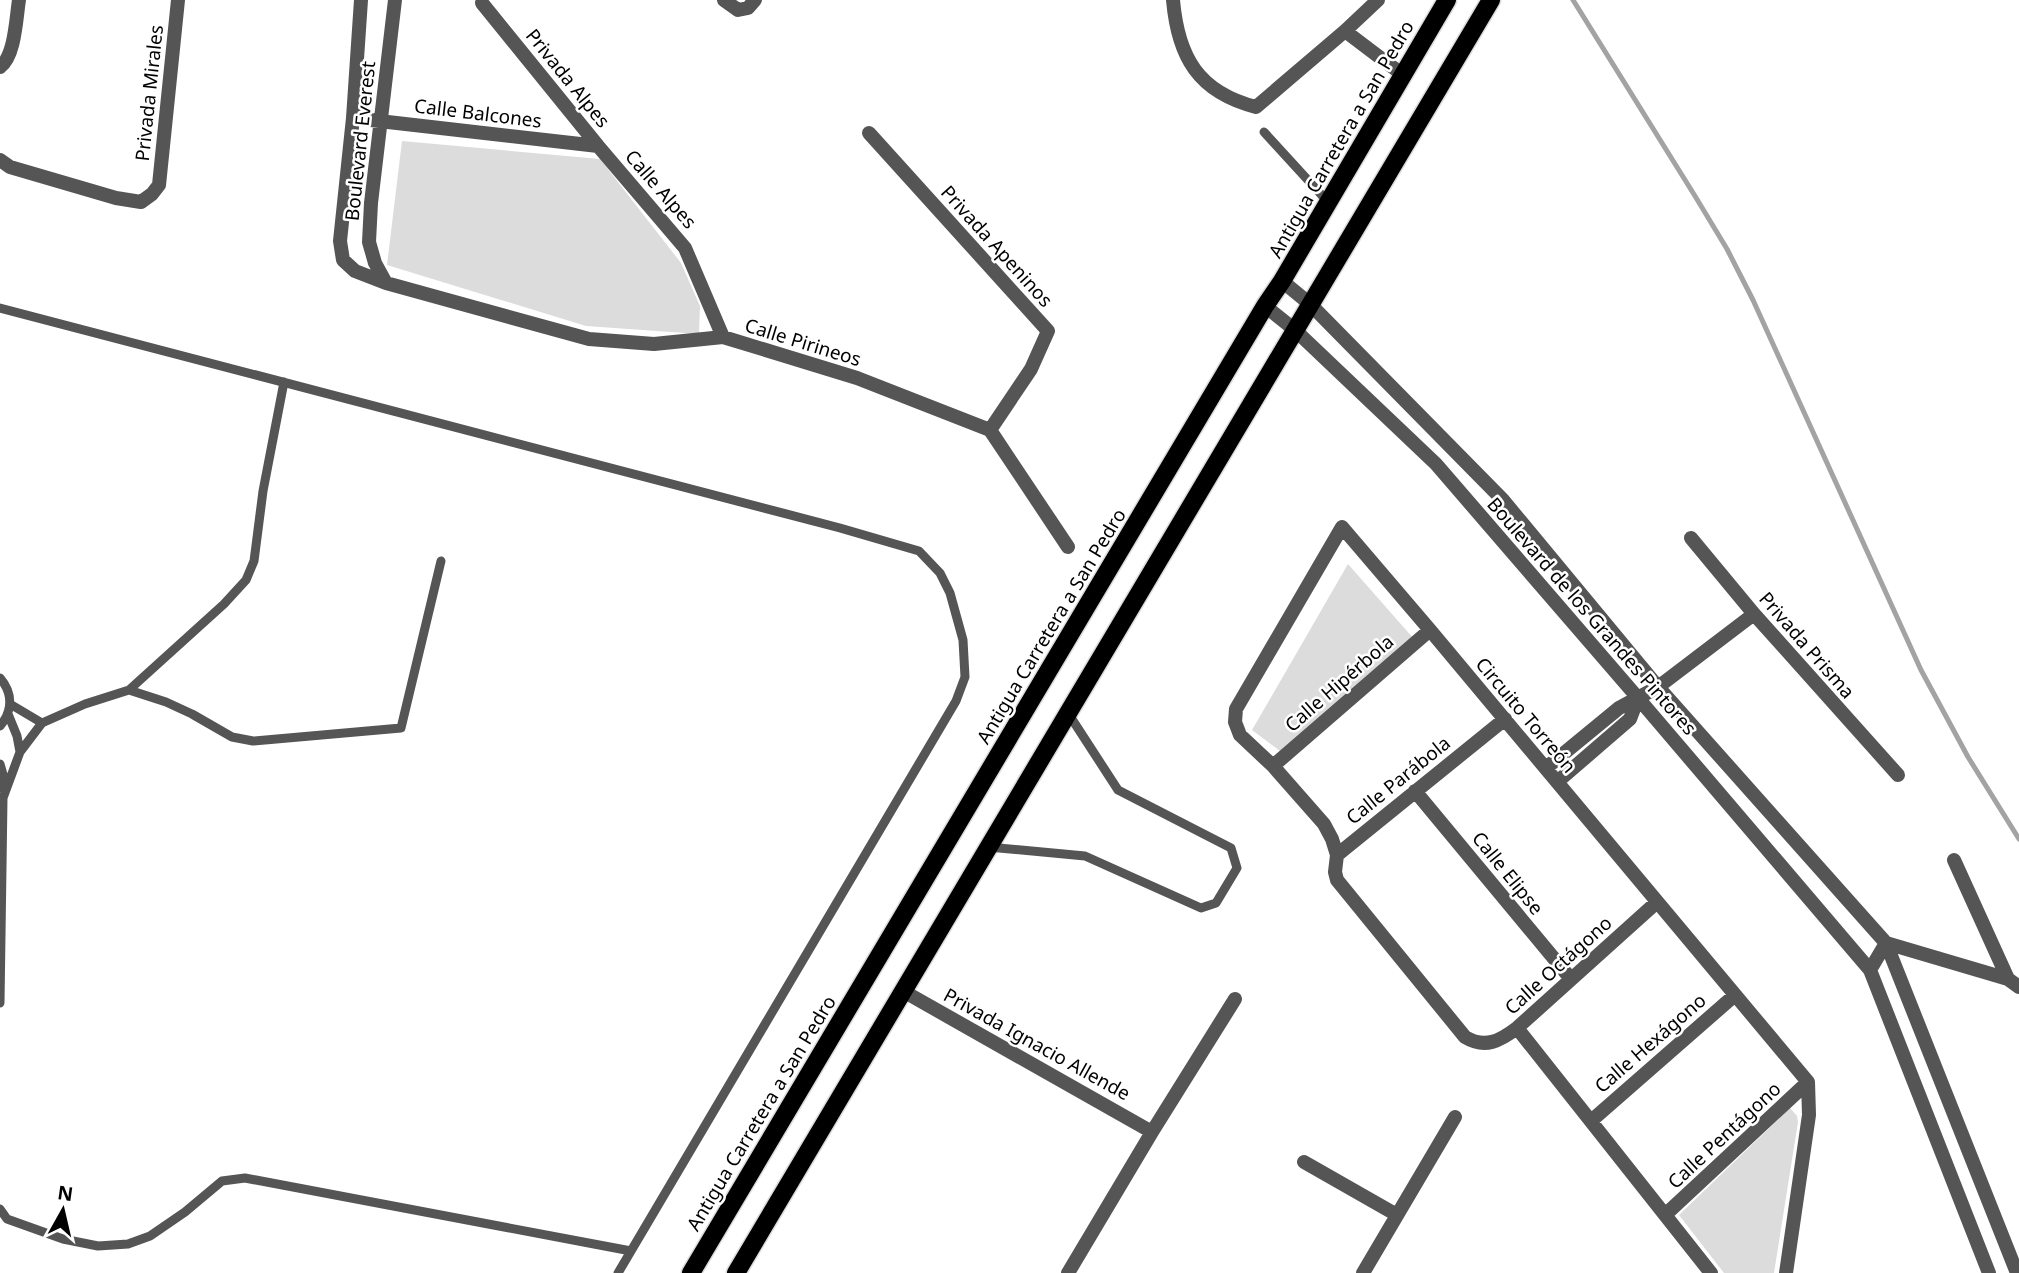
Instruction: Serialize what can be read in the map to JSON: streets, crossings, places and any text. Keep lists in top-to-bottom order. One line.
{"streets":{"main road":["Antigua Carretera a San Pedro"],"street":["Privada Alpes","Privada Mirales","Calle Balcones","Boulevard Everest","Calle Alpes","Privada Apeninos","Calle Pirineos","Boulevard de los Grandes Pintores","Privada Prisma","Calle Hipérbola","Circuito Torreón","Calle Parábola","Calle Elipse","Calle Octágono","Calle Hexágono","Privada Ignacio Allende","Calle Pentágono"]},"crossings":[["Privada Alpes","Calle Balcones"],["Privada Alpes","Calle Alpes"],["Calle Balcones","Boulevard Everest"],["Calle Balcones","Calle Alpes"],["Antigua Carretera a San Pedro","Boulevard de los Grandes Pintores"],["Boulevard Everest","Calle Pirineos"],["Calle Alpes","Calle Pirineos"],["Privada Apeninos","Calle Pirineos"],["Calle Hipérbola","Circuito Torreón"],["Circuito Torreón","Calle Parábola"],["Circuito Torreón","Calle Octágono"],["Circuito Torreón","Calle Hexágono"],["Circuito Torreón","Calle Pentágono"],["Calle Parábola","Calle Elipse"],["Calle Parábola","Calle Octágono"],["Calle Elipse","Calle Octágono"]],"north":"top"}
